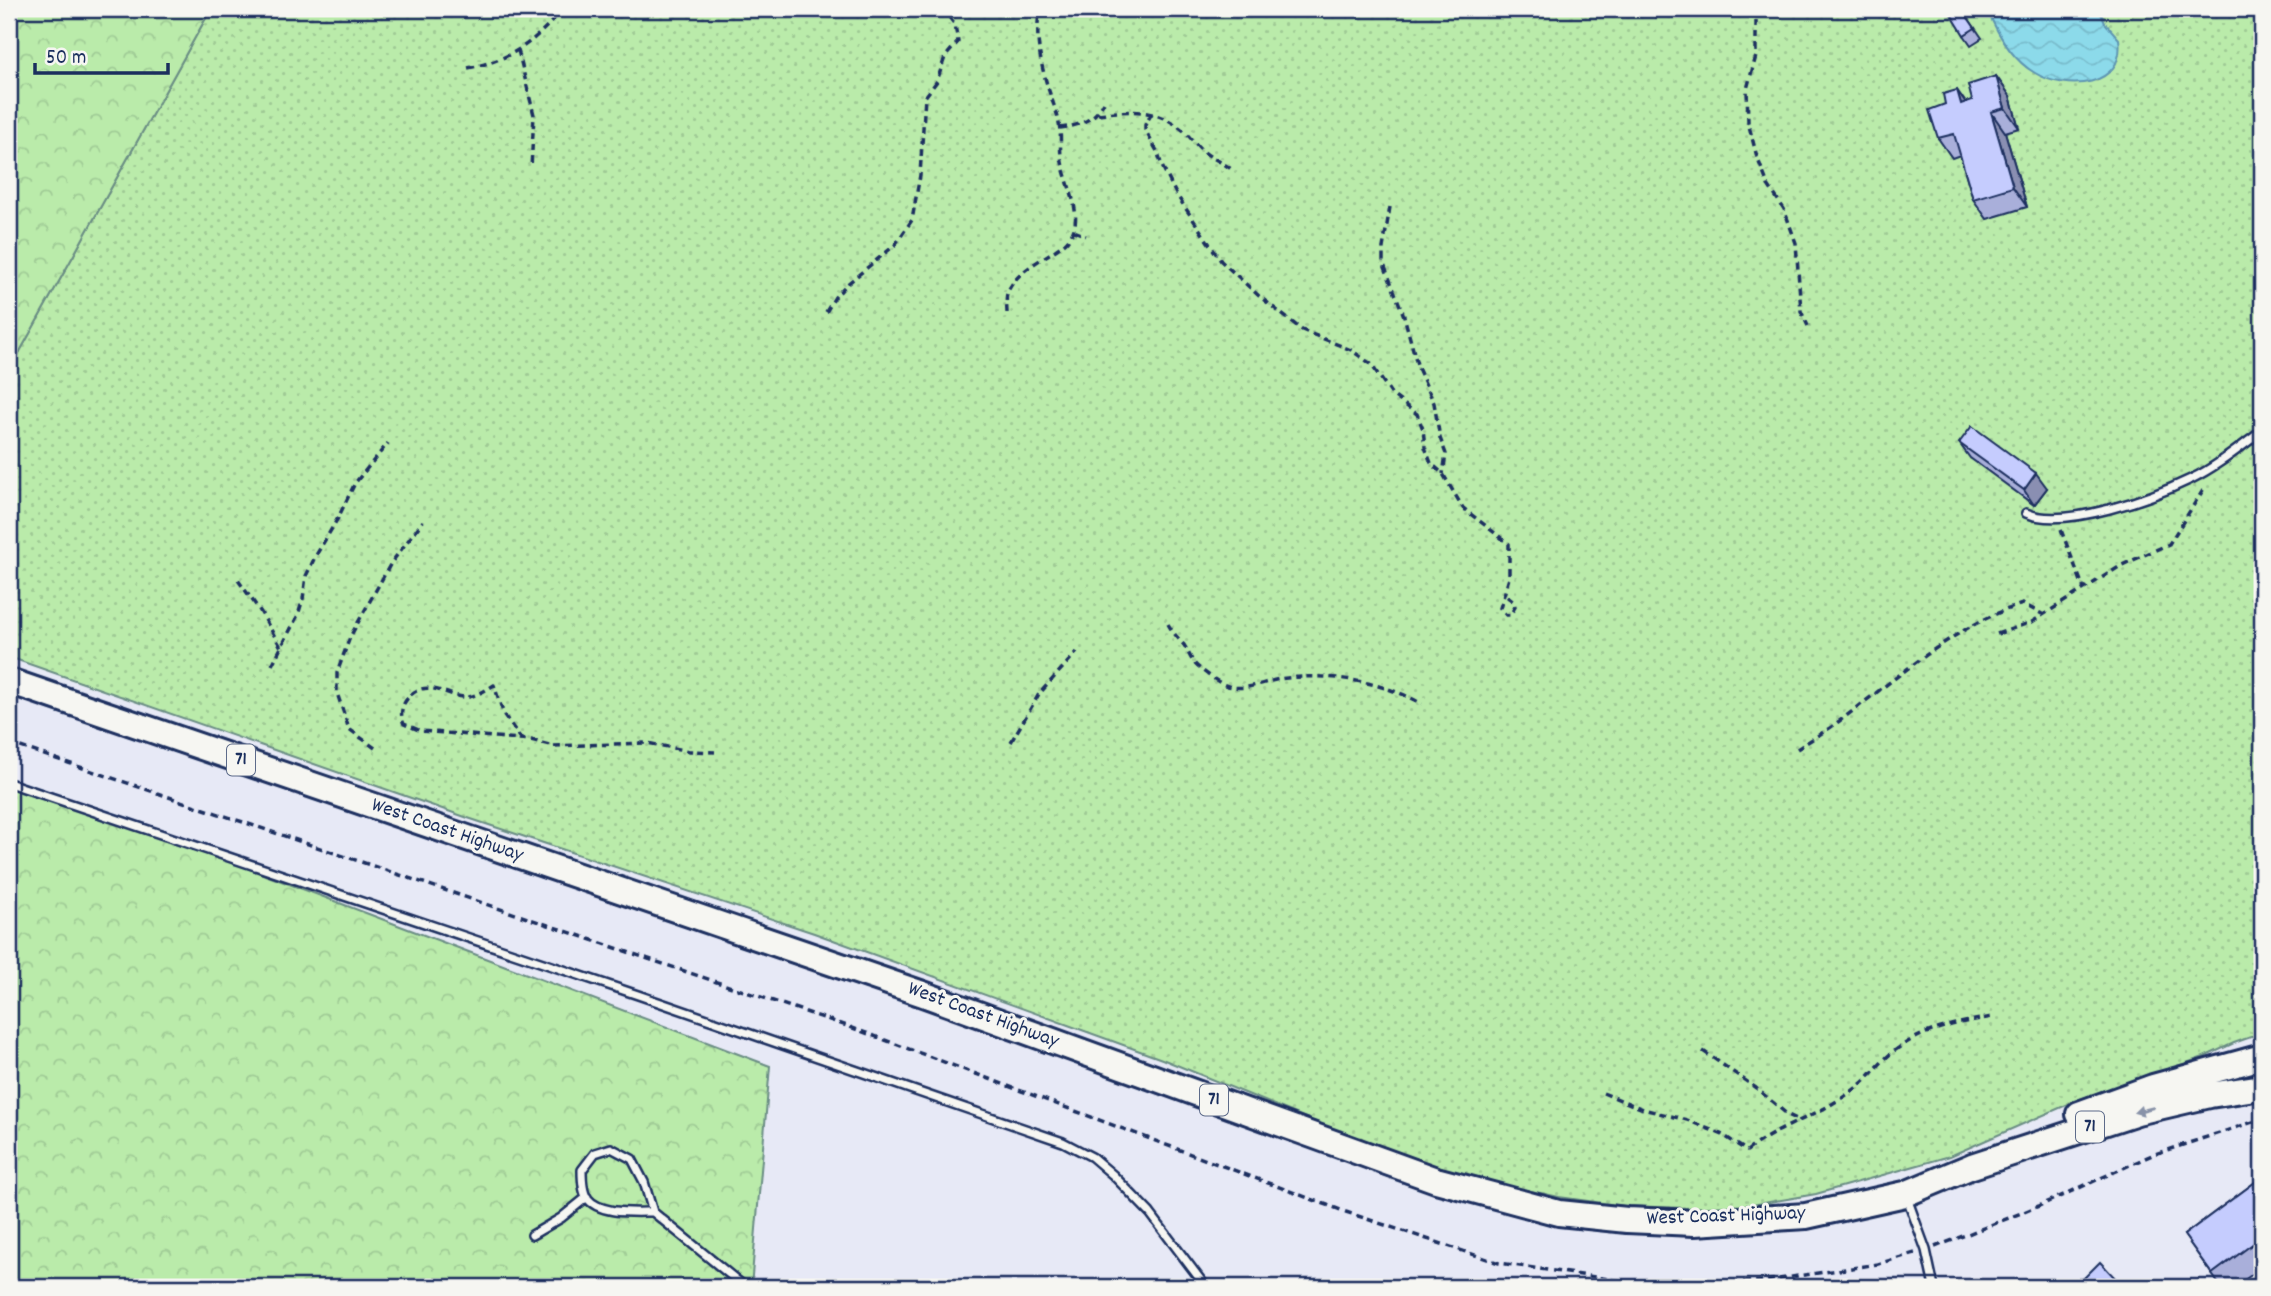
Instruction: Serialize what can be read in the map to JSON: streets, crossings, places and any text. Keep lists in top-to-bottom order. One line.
{"streets":{"highway":["71","West Coast Highway"]},"scale_bar":"50 m"}
